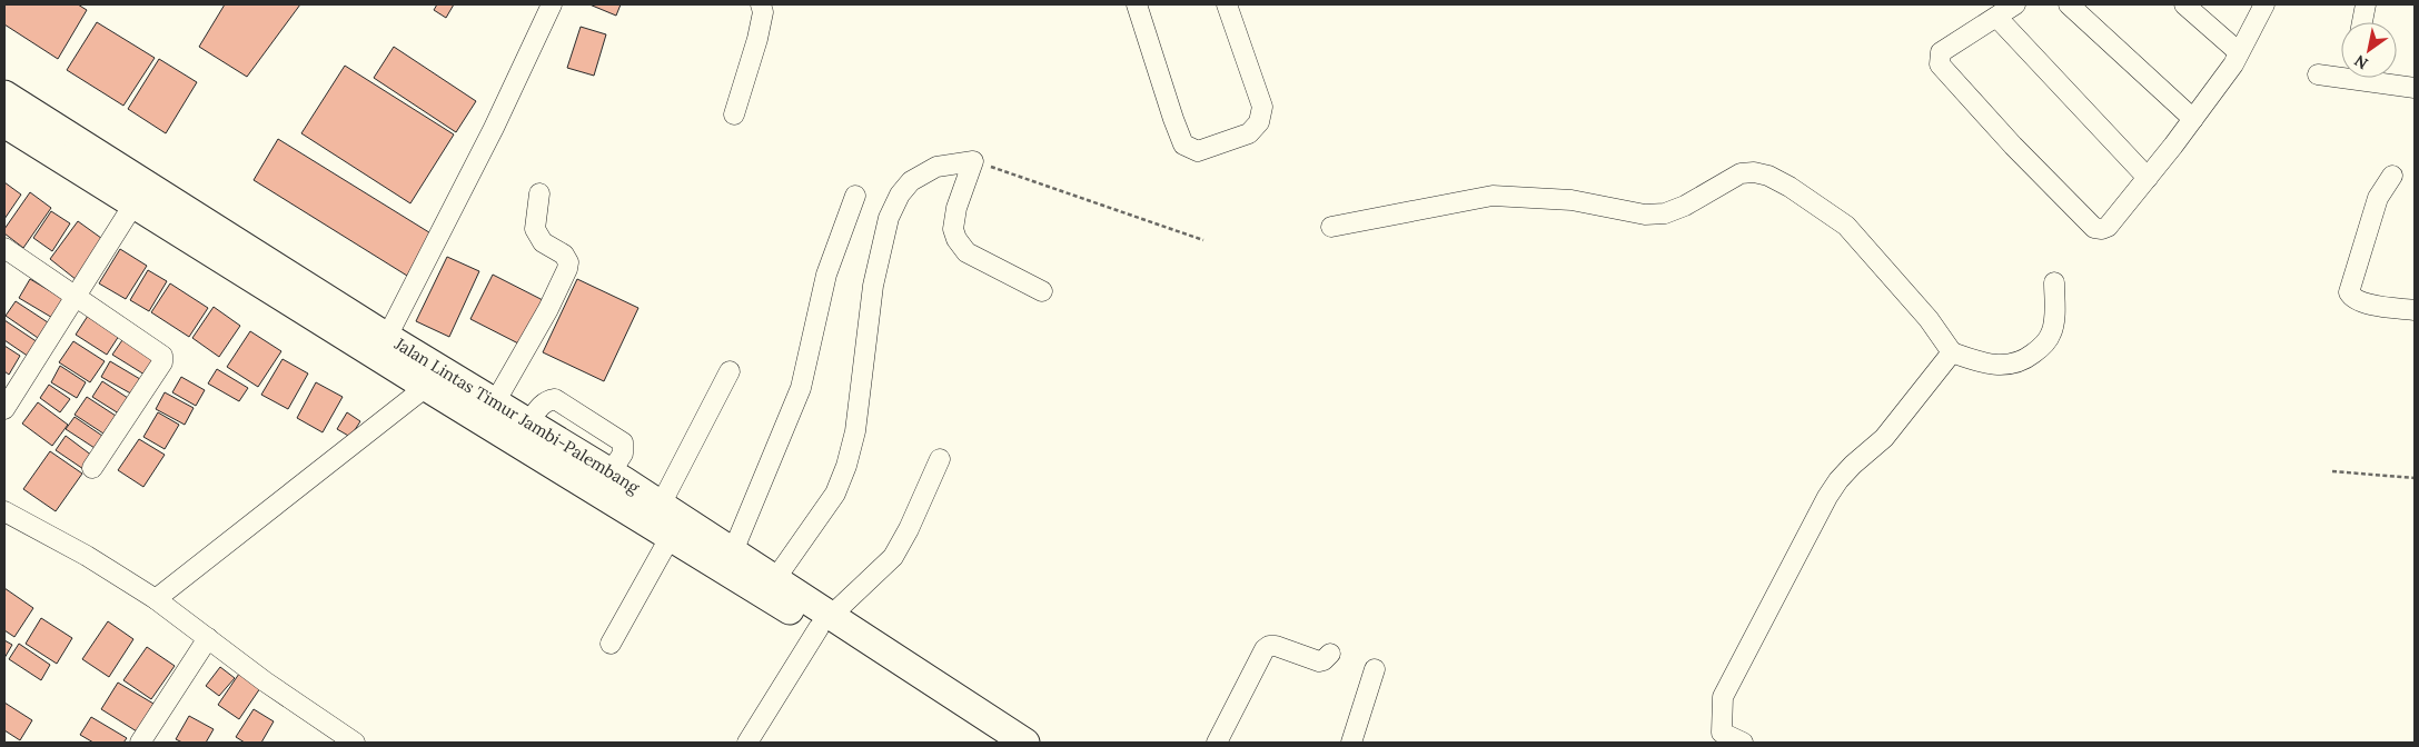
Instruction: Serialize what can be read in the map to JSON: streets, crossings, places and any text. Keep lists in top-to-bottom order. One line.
{"streets":{"highway":["Jalan Lintas Timur Jambi-Palembang"]},"north":"bottom left"}
